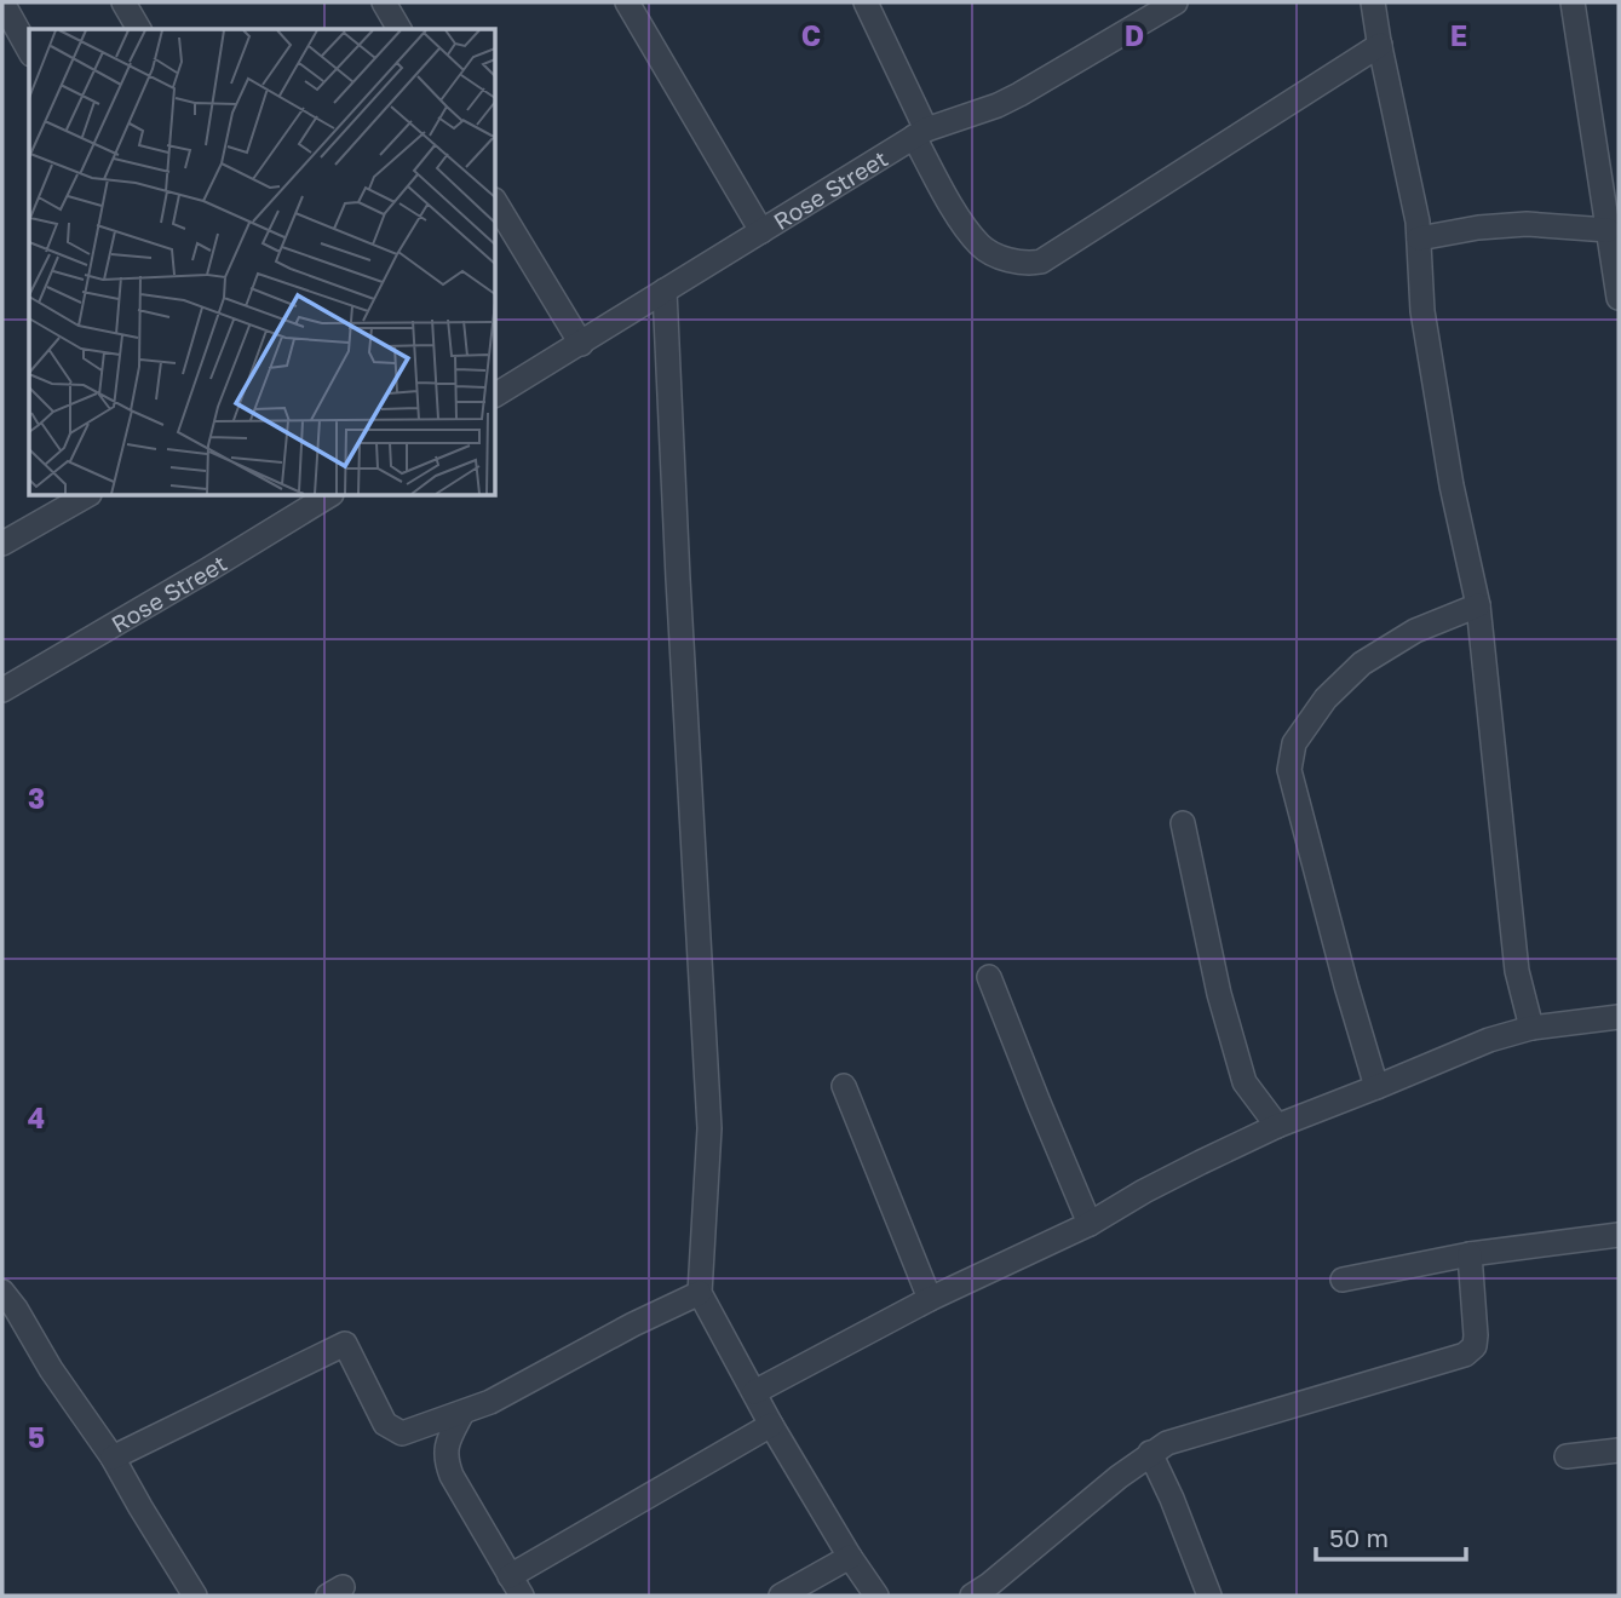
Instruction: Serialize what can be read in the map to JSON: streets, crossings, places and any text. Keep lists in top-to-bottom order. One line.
{"streets":{"street":["Rose Street"]},"scale_bar":"50 m","grid":{"columns":["C","D","E"],"rows":["3","4","5"]}}
